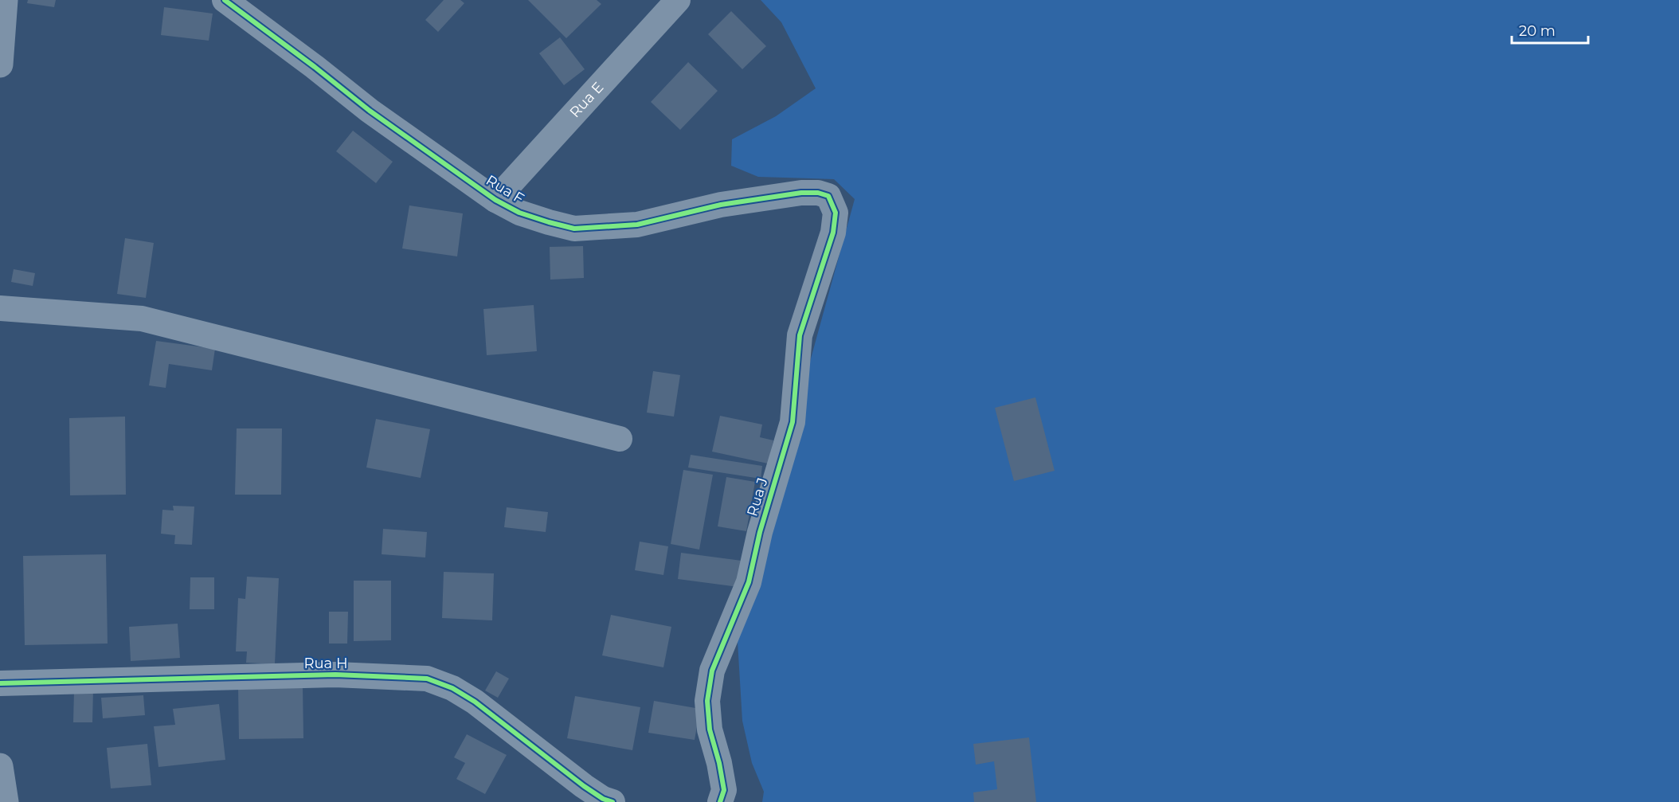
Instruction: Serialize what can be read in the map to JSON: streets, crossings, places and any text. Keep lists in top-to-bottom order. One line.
{"streets":{"street":["Rua E","Rua F","Rua J","Rua H"]},"crossings":[["Rua E","Rua F"],["Rua F","Rua J"]],"scale_bar":"20 m"}
